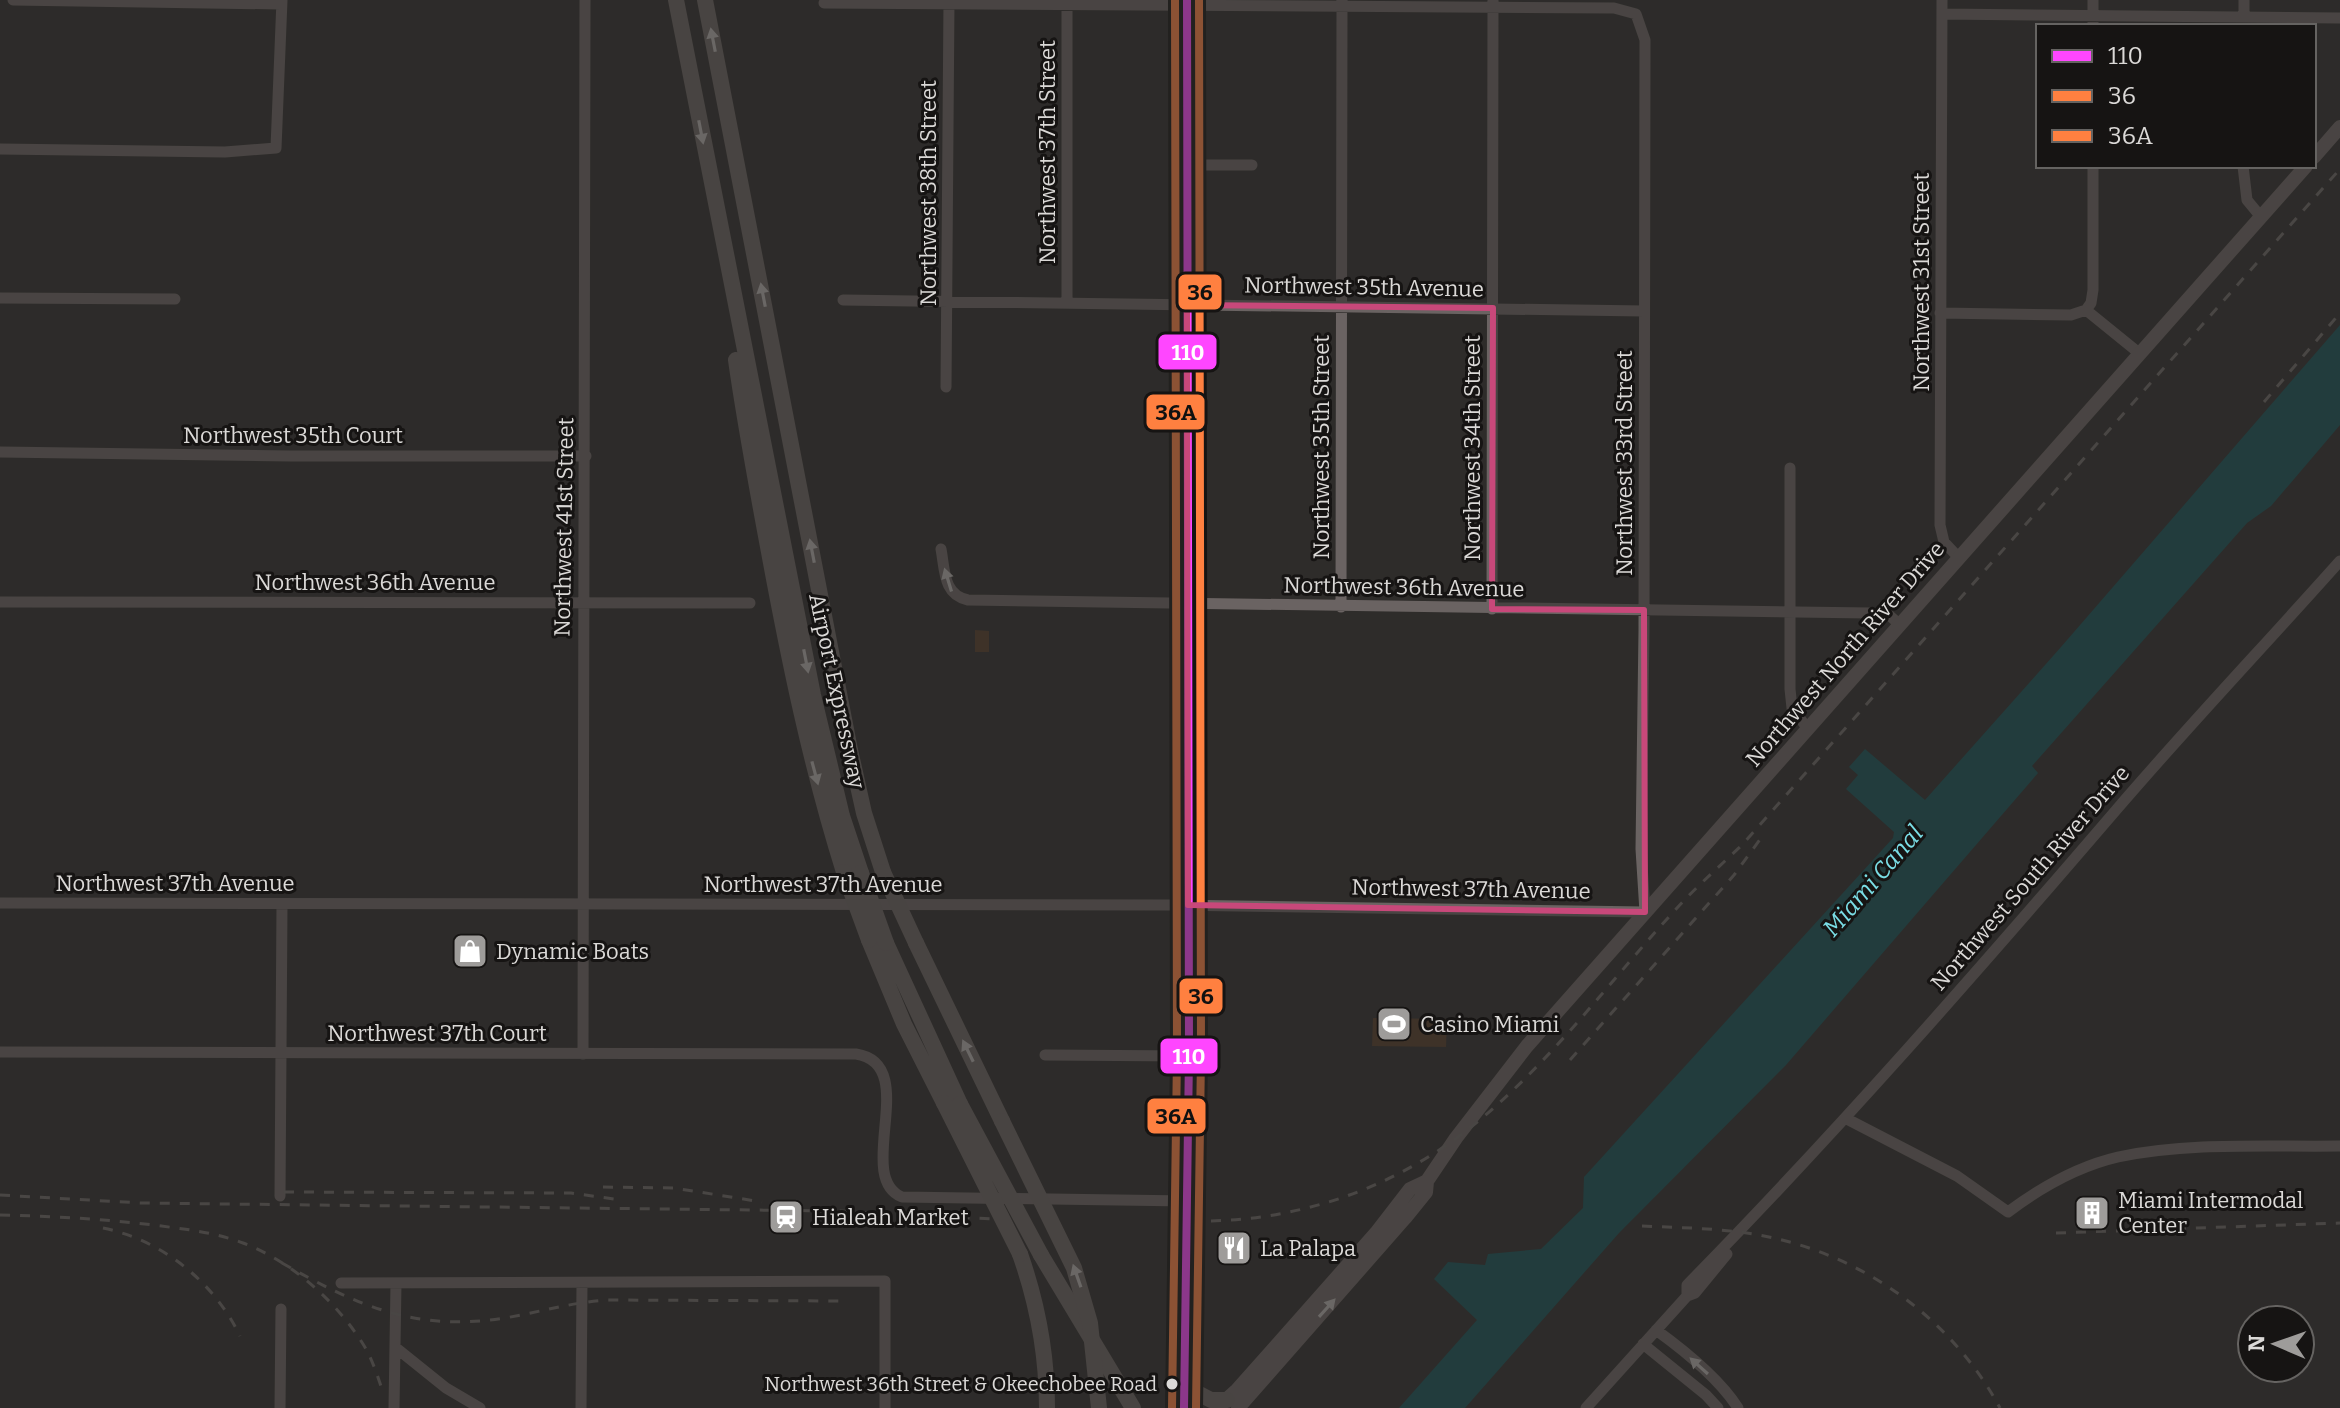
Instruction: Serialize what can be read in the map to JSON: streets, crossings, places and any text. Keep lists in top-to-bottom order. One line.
{"streets":{"highway":["Airport Expressway"],"main road":["Northwest North River Drive"],"street":["Northwest 37th Street","Northwest 38th Street","Northwest 31st Street","Northwest 35th Avenue","Northwest 35th Court","Northwest 35th Street","Northwest 34th Street","Northwest 33rd Street","Northwest 41st Street","Northwest 36th Avenue","Northwest South River Drive","Northwest 37th Avenue","Northwest 37th Court"]},"crossings":[["Northwest 37th Street","Northwest 35th Avenue"],["Northwest 38th Street","Northwest 35th Avenue"],["Northwest 31st Street","Northwest North River Drive"],["Northwest 35th Avenue","Northwest 35th Street"],["Northwest 35th Avenue","Northwest 34th Street"],["Northwest 35th Avenue","Northwest 33rd Street"],["Northwest 35th Court","Northwest 41st Street"],["Northwest 35th Street","Northwest 36th Avenue"],["Northwest 34th Street","Northwest 33rd Street"],["Northwest 34th Street","Northwest 36th Avenue"],["Northwest 33rd Street","Northwest 36th Avenue"],["Northwest 33rd Street","Northwest North River Drive"],["Northwest 33rd Street","Northwest 37th Avenue"],["Northwest 41st Street","Northwest 36th Avenue"],["Northwest 41st Street","Northwest 37th Avenue"],["Northwest 41st Street","Northwest 37th Court"],["Northwest 36th Avenue","Northwest North River Drive"],["Northwest North River Drive","Northwest 37th Avenue"]],"water":["Miami Canal"],"places":{"shop":["Dynamic Boats"],"sports":["Casino Miami"],"building":["Miami Intermodal Center"],"station":["Hialeah Market"],"restaurant":["La Palapa"],"other":["Northwest 36th Street & Okeechobee Road"]},"lines":["transit line 110","transit line 36","transit line 36A"],"legend":["110","36","36A"],"north":"left"}
